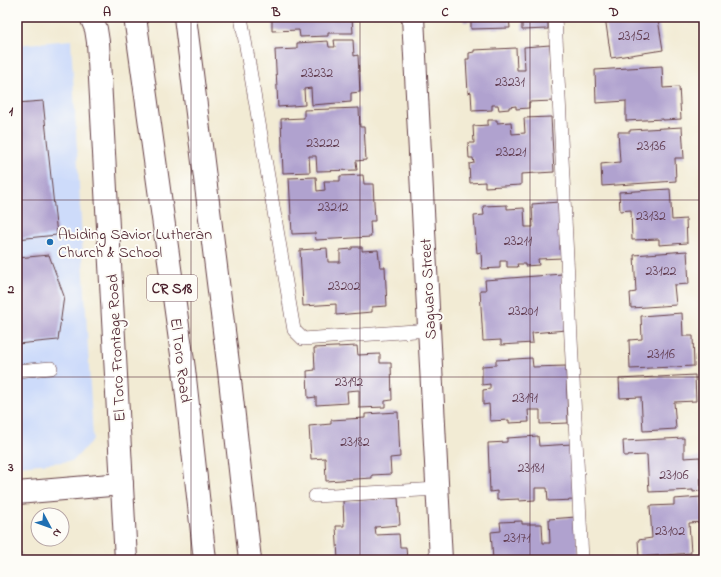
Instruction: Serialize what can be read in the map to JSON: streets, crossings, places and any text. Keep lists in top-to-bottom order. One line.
{"streets":{"street":["CR S18","Saguaro Street","El Toro Frontage Road","El Toro Road"]},"places":["Abiding Savior Lutheran Church & School"],"house_numbers":["23152","23232","23231","23222","23136","23221","23212","23132","23211","23122","23202","23201","23116","23192","23191","23182","23181","23106","23102","23171"],"north":"bottom right","grid":{"columns":["A","B","C","D"],"rows":["1","2","3"]}}
